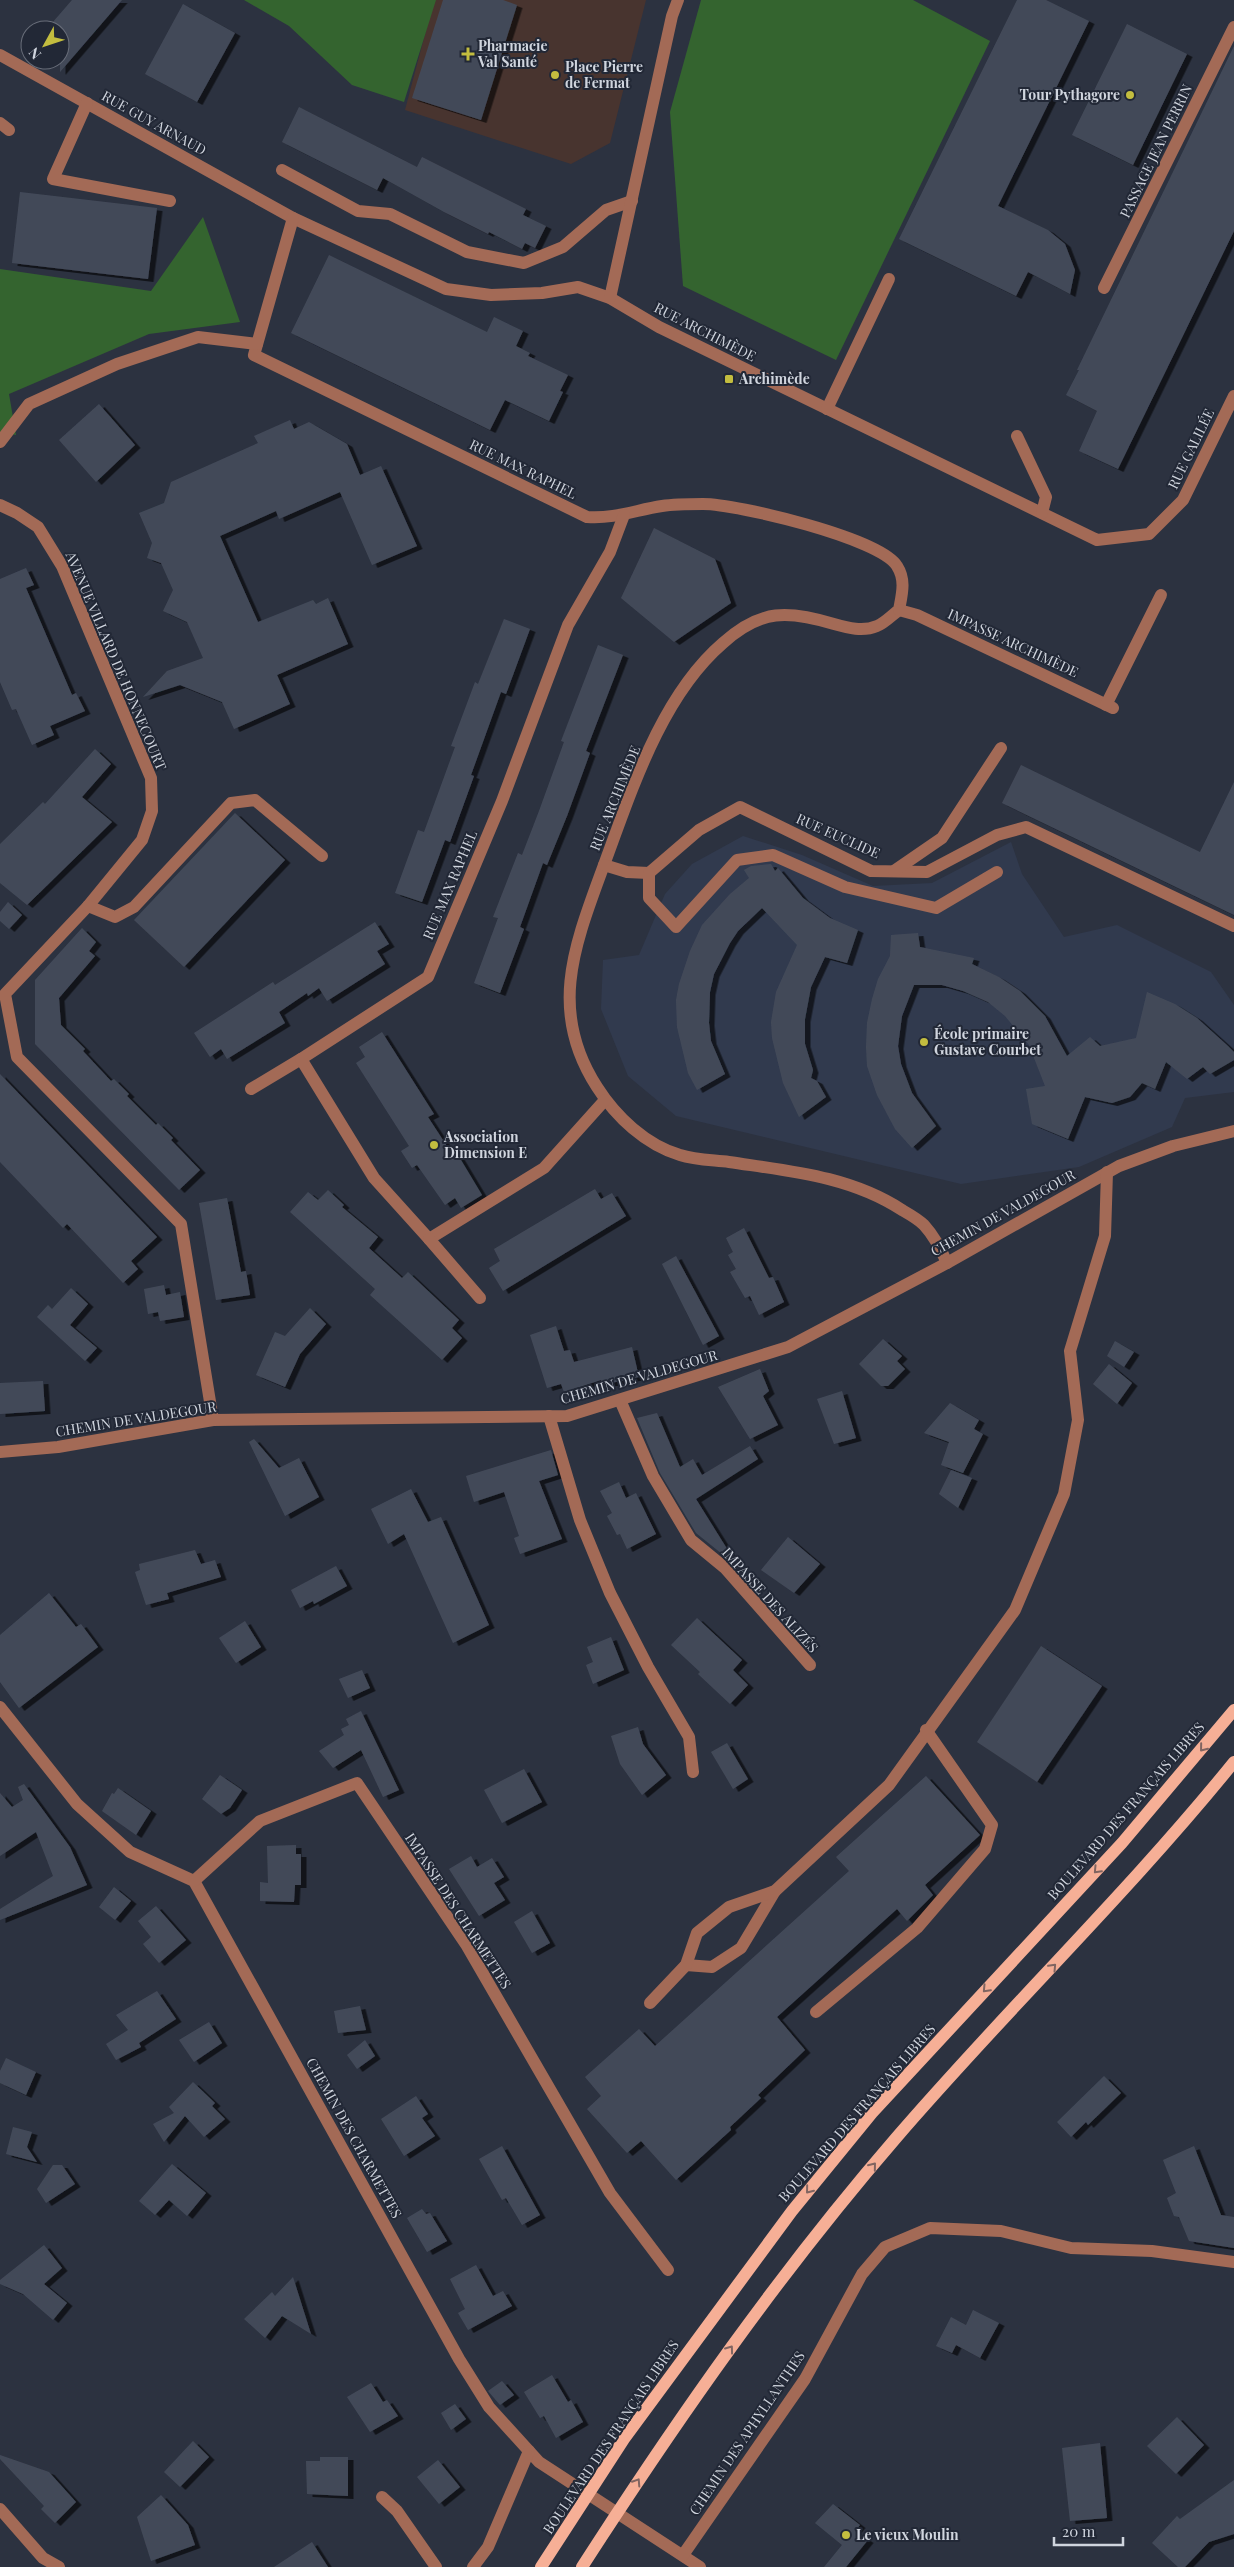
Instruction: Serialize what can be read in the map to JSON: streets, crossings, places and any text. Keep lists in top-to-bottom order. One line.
{"streets":{"main road":["BOULEVARD DES FRANÇAIS LIBRES"],"street":["RUE GUY ARNAUD","PASSAGE JEAN PERRIN","RUE ARCHIMÈDE","RUE GALILÉE","RUE MAX RAPHEL","IMPASSE ARCHIMÈDE","AVENUE VILLARD DE HONNECOURT","RUE EUCLIDE","CHEMIN DE VALDEGOUR","IMPASSE DES ALIZÉS","IMPASSE DES CHARMETTES","CHEMIN DES CHARMETTES","CHEMIN DES APHYLLANTHES"]},"crossings":[["RUE ARCHIMÈDE","RUE GALILÉE"],["RUE ARCHIMÈDE","IMPASSE ARCHIMÈDE"],["RUE ARCHIMÈDE","CHEMIN DE VALDEGOUR"],["AVENUE VILLARD DE HONNECOURT","CHEMIN DE VALDEGOUR"],["CHEMIN DE VALDEGOUR","IMPASSE DES ALIZÉS"],["IMPASSE DES CHARMETTES","CHEMIN DES CHARMETTES"],["CHEMIN DES CHARMETTES","CHEMIN DES APHYLLANTHES"]],"places":{"health":["Pharmacie Val Santé"],"other":["Place Pierre de Fermat","Tour Pythagore","École primaire Gustave Courbet","Association Dimension E","Le vieux Moulin"],"transit":["Archimède"]},"scale_bar":"20 m","north":"bottom left"}
